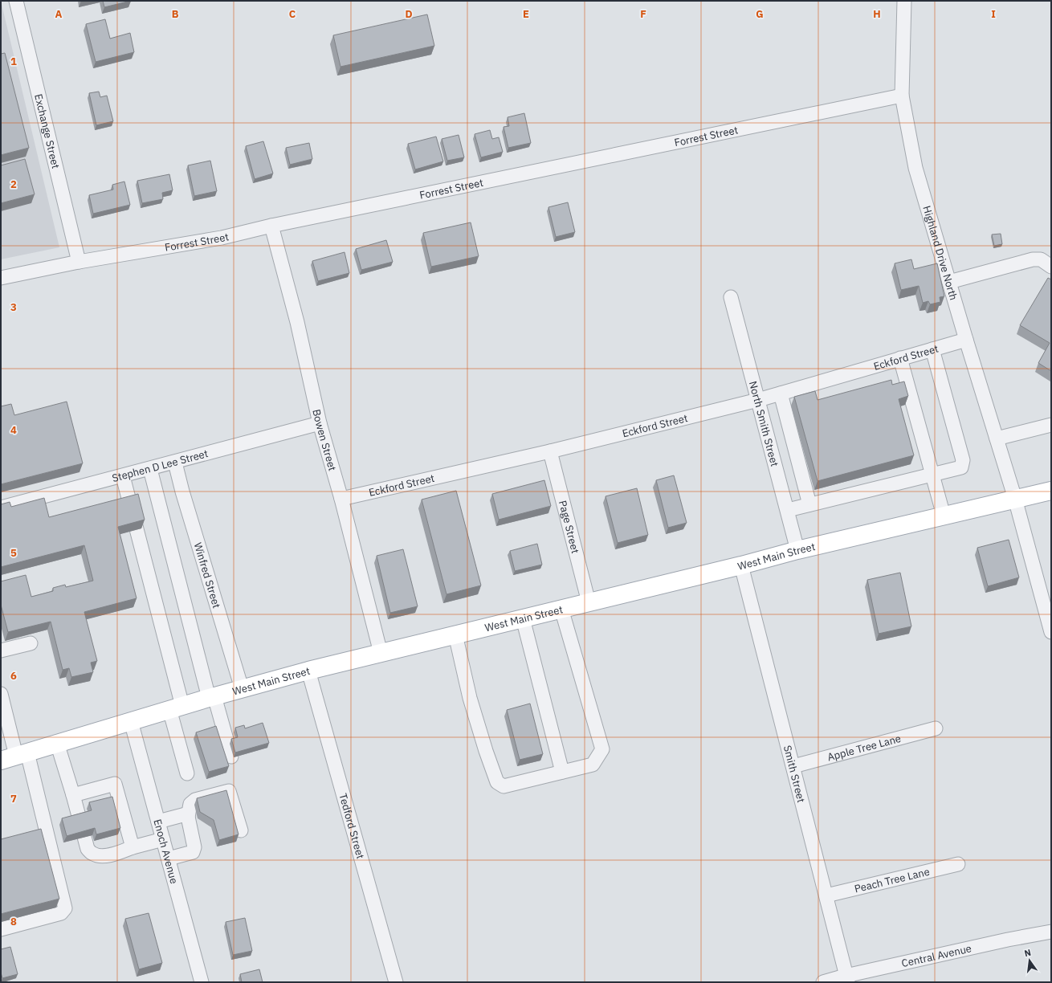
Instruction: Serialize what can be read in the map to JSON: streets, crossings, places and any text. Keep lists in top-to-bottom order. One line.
{"streets":{"main road":["West Main Street"],"street":["Exchange Street","Forrest Street","Highland Drive North","Eckford Street","North Smith Street","Bowen Street","Stephen D Lee Street","Page Street","Winfred Street","Apple Tree Lane","Smith Street","Tedford Street","Enoch Avenue","Peach Tree Lane","Central Avenue"]},"crossings":[["Exchange Street","Forrest Street"],["Forrest Street","Highland Drive North"],["Forrest Street","Bowen Street"],["Highland Drive North","Eckford Street"],["Highland Drive North","West Main Street"],["Eckford Street","North Smith Street"],["Eckford Street","Bowen Street"],["Eckford Street","Page Street"],["North Smith Street","West Main Street"],["Bowen Street","Stephen D Lee Street"],["Bowen Street","West Main Street"],["Stephen D Lee Street","Winfred Street"],["Page Street","West Main Street"],["West Main Street","Winfred Street"],["West Main Street","Smith Street"],["West Main Street","Tedford Street"],["West Main Street","Enoch Avenue"],["Apple Tree Lane","Smith Street"],["Smith Street","Peach Tree Lane"],["Smith Street","Central Avenue"]],"north":"top","grid":{"columns":["A","B","C","D","E","F","G","H","I"],"rows":["1","2","3","4","5","6","7","8"]}}
